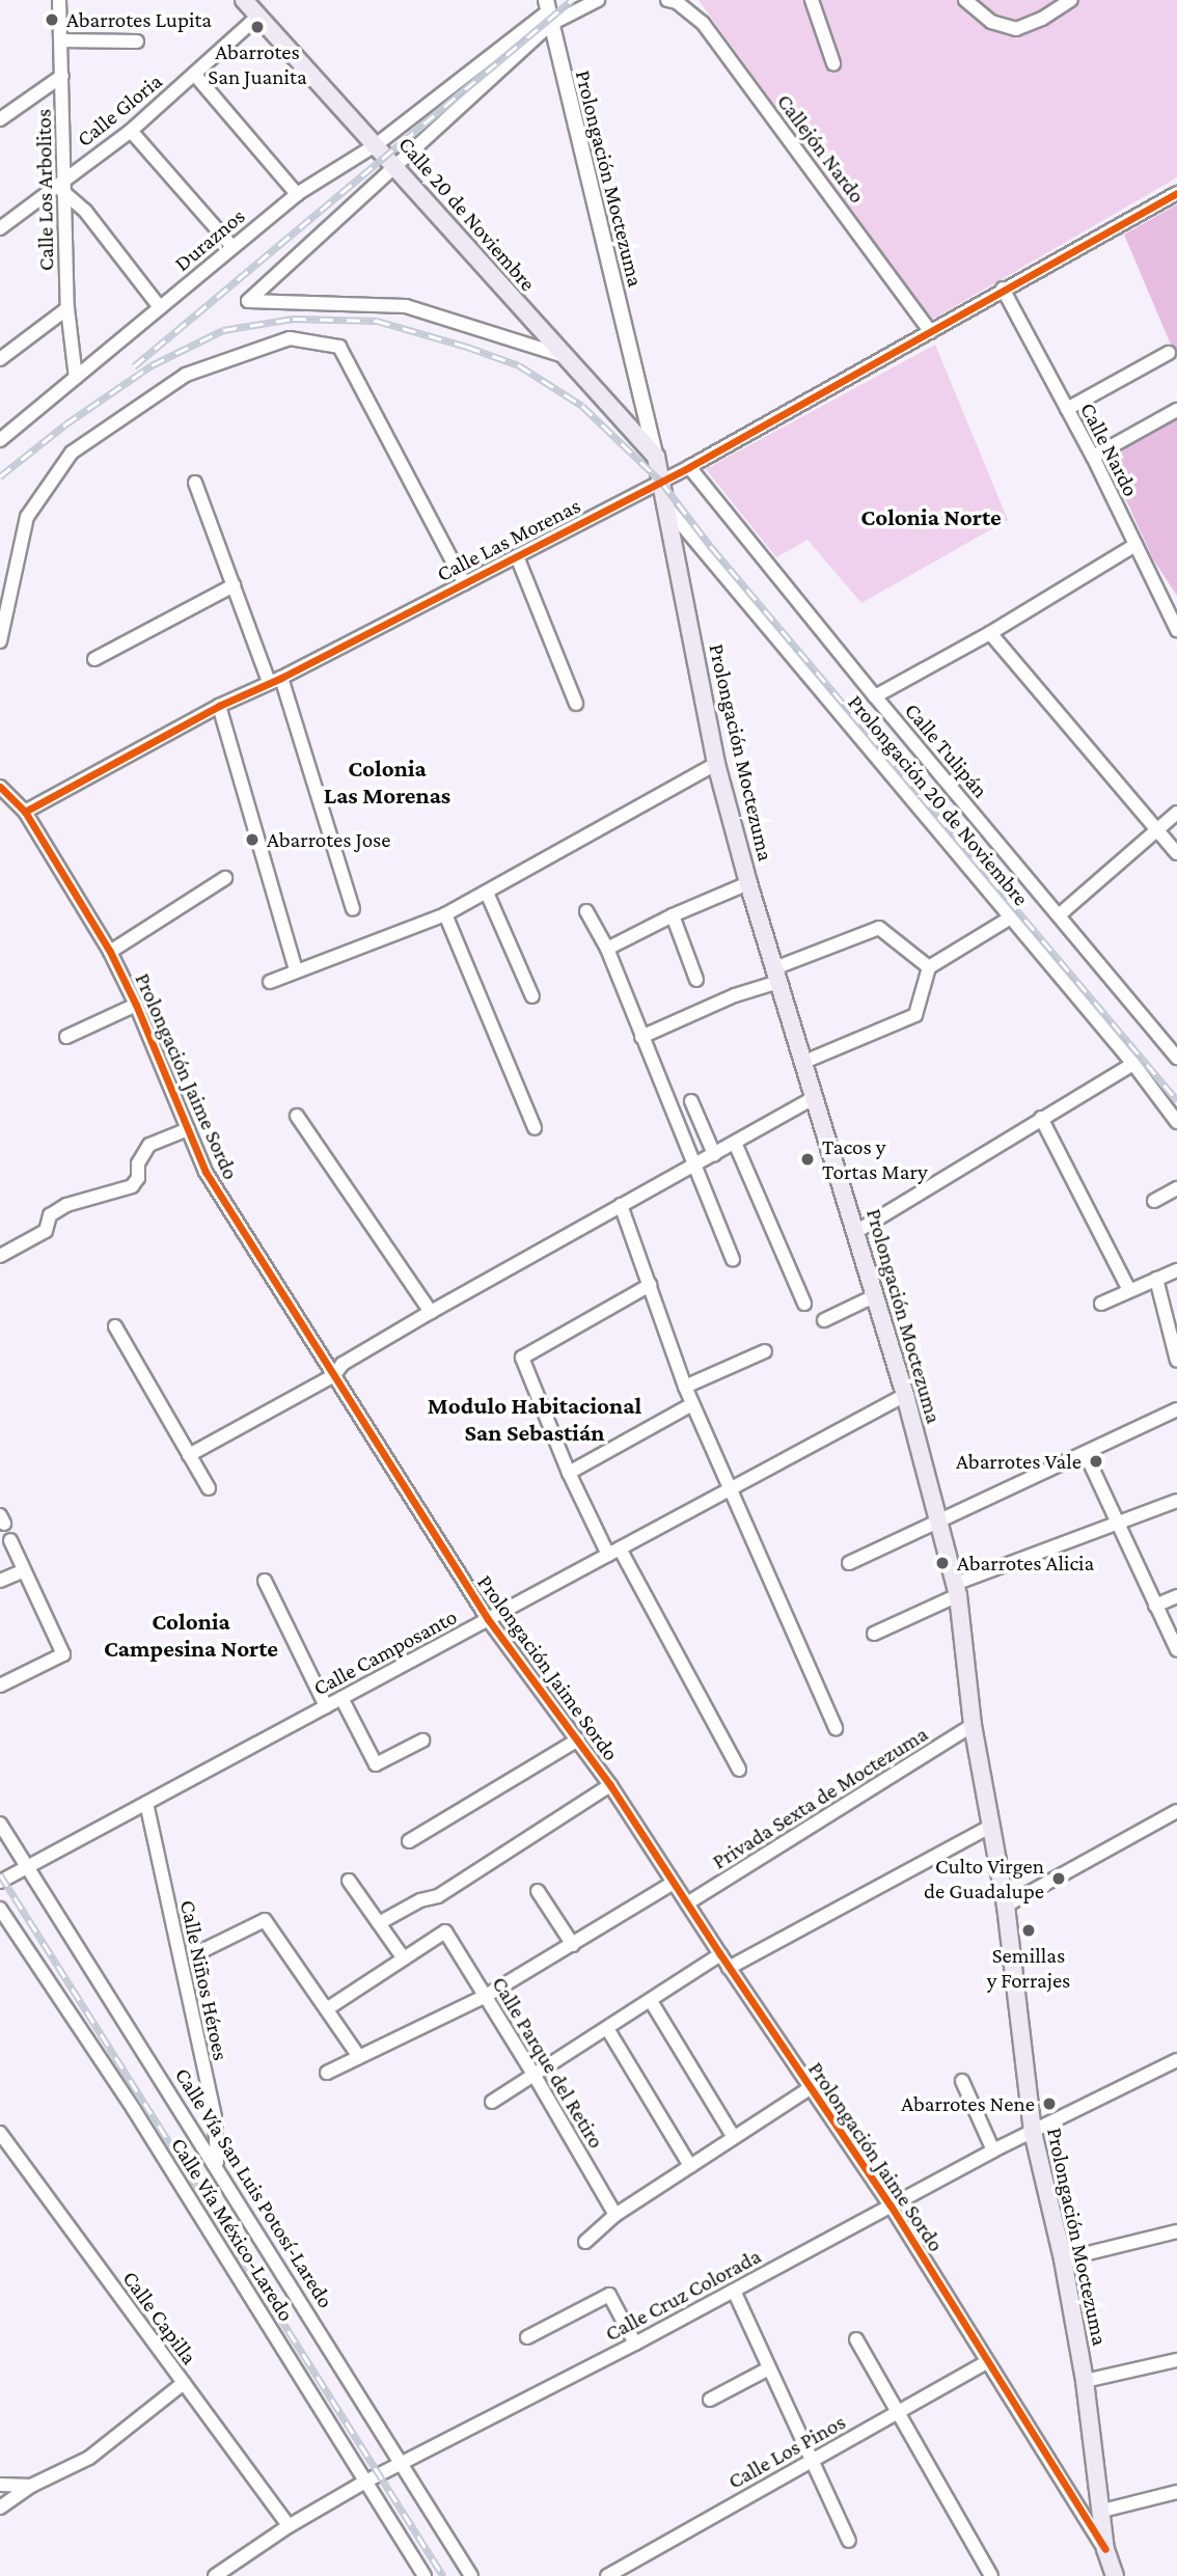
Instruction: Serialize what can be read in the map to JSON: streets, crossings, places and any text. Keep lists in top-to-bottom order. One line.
{"streets":{"main road":["Prolongación Moctezuma","Calle 20 de Noviembre"],"street":["Calle Gloria","Callejón Nardo","Calle Los Arbolitos","Duraznos","Calle Nardo","Calle Las Morenas","Calle Tulipán","Prolongación 20 de Noviembre","Prolongación Jaime Sordo","Calle Camposanto","Privada Sexta de Moctezuma","Calle Niños Héroes","Calle Parque del Retiro","Calle Vía San Luis Potosí-Laredo","Calle Vía México-Laredo","Calle Cruz Colorada","Calle Capilla","Calle Los Pinos"]},"crossings":[["Calle Gloria","Calle Los Arbolitos"],["Calle Gloria","Calle 20 de Noviembre"],["Callejón Nardo","Calle Las Morenas"],["Prolongación Moctezuma","Calle 20 de Noviembre"],["Prolongación Moctezuma","Duraznos"],["Prolongación Moctezuma","Calle Las Morenas"],["Prolongación Moctezuma","Prolongación 20 de Noviembre"],["Prolongación Moctezuma","Prolongación Jaime Sordo"],["Prolongación Moctezuma","Calle Camposanto"],["Prolongación Moctezuma","Privada Sexta de Moctezuma"],["Prolongación Moctezuma","Calle Cruz Colorada"],["Calle Los Arbolitos","Duraznos"],["Calle 20 de Noviembre","Duraznos"],["Calle Nardo","Calle Las Morenas"],["Calle Las Morenas","Calle Tulipán"],["Calle Las Morenas","Prolongación Jaime Sordo"],["Prolongación Jaime Sordo","Calle Camposanto"],["Prolongación Jaime Sordo","Privada Sexta de Moctezuma"],["Prolongación Jaime Sordo","Calle Cruz Colorada"],["Prolongación Jaime Sordo","Calle Los Pinos"],["Calle Camposanto","Calle Niños Héroes"],["Calle Camposanto","Calle Vía San Luis Potosí-Laredo"],["Calle Niños Héroes","Calle Vía San Luis Potosí-Laredo"],["Calle Vía San Luis Potosí-Laredo","Calle Cruz Colorada"],["Calle Vía México-Laredo","Calle Cruz Colorada"],["Calle Cruz Colorada","Calle Capilla"]],"districts":["Colonia Norte","Colonia Las Morenas","Modulo Habitacional San Sebastián","Colonia Campesina Norte"],"places":["Abarrotes Lupita","Abarrotes San Juanita","Abarrotes Jose","Tacos y Tortas Mary","Abarrotes Vale","Abarrotes Alicia","Culto Virgen de Guadalupe","Semillas y Forrajes","Abarrotes Nene"]}
